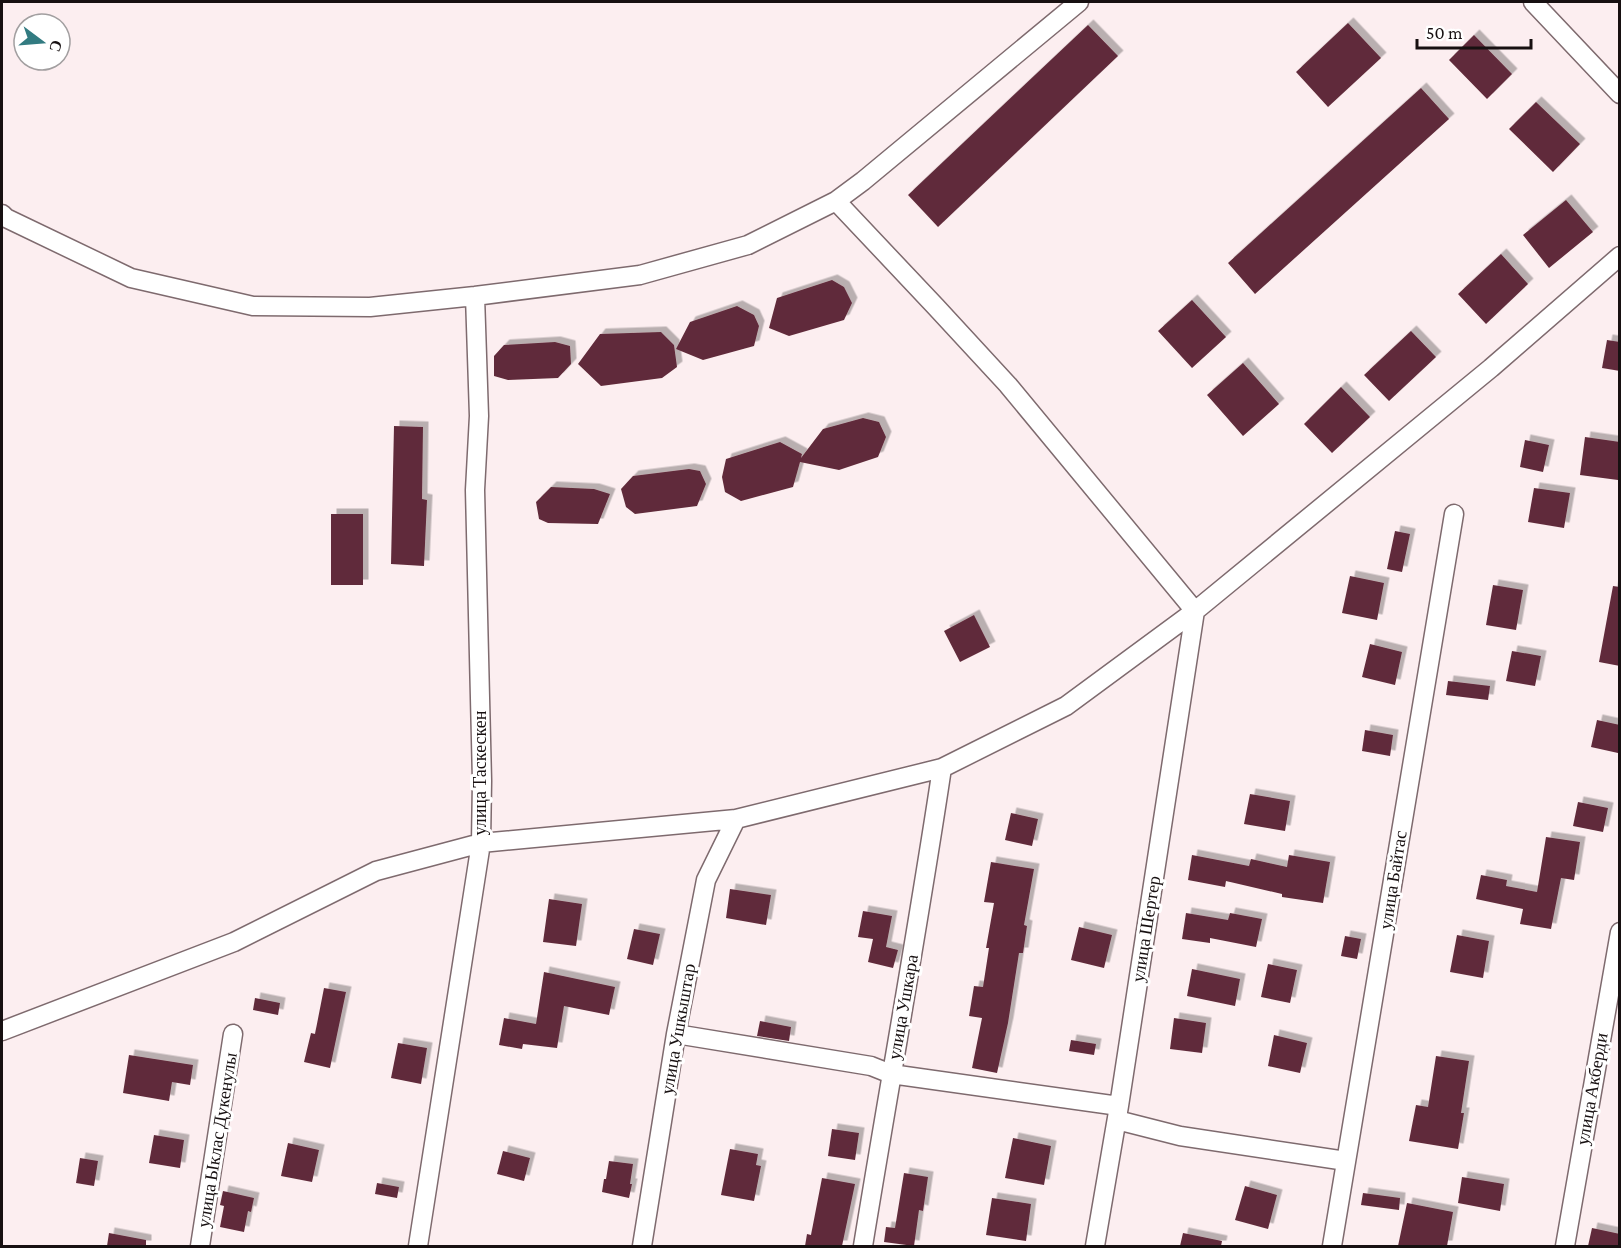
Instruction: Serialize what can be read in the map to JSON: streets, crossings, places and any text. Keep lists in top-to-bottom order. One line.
{"streets":{"street":["улица Таскескен","улица Байтас","улица Шертер","улица Ушкара","улица Ушкыштар","улица Акберди","улица Ыклас Дукенулы"]},"scale_bar":"50 m","north":"right"}
